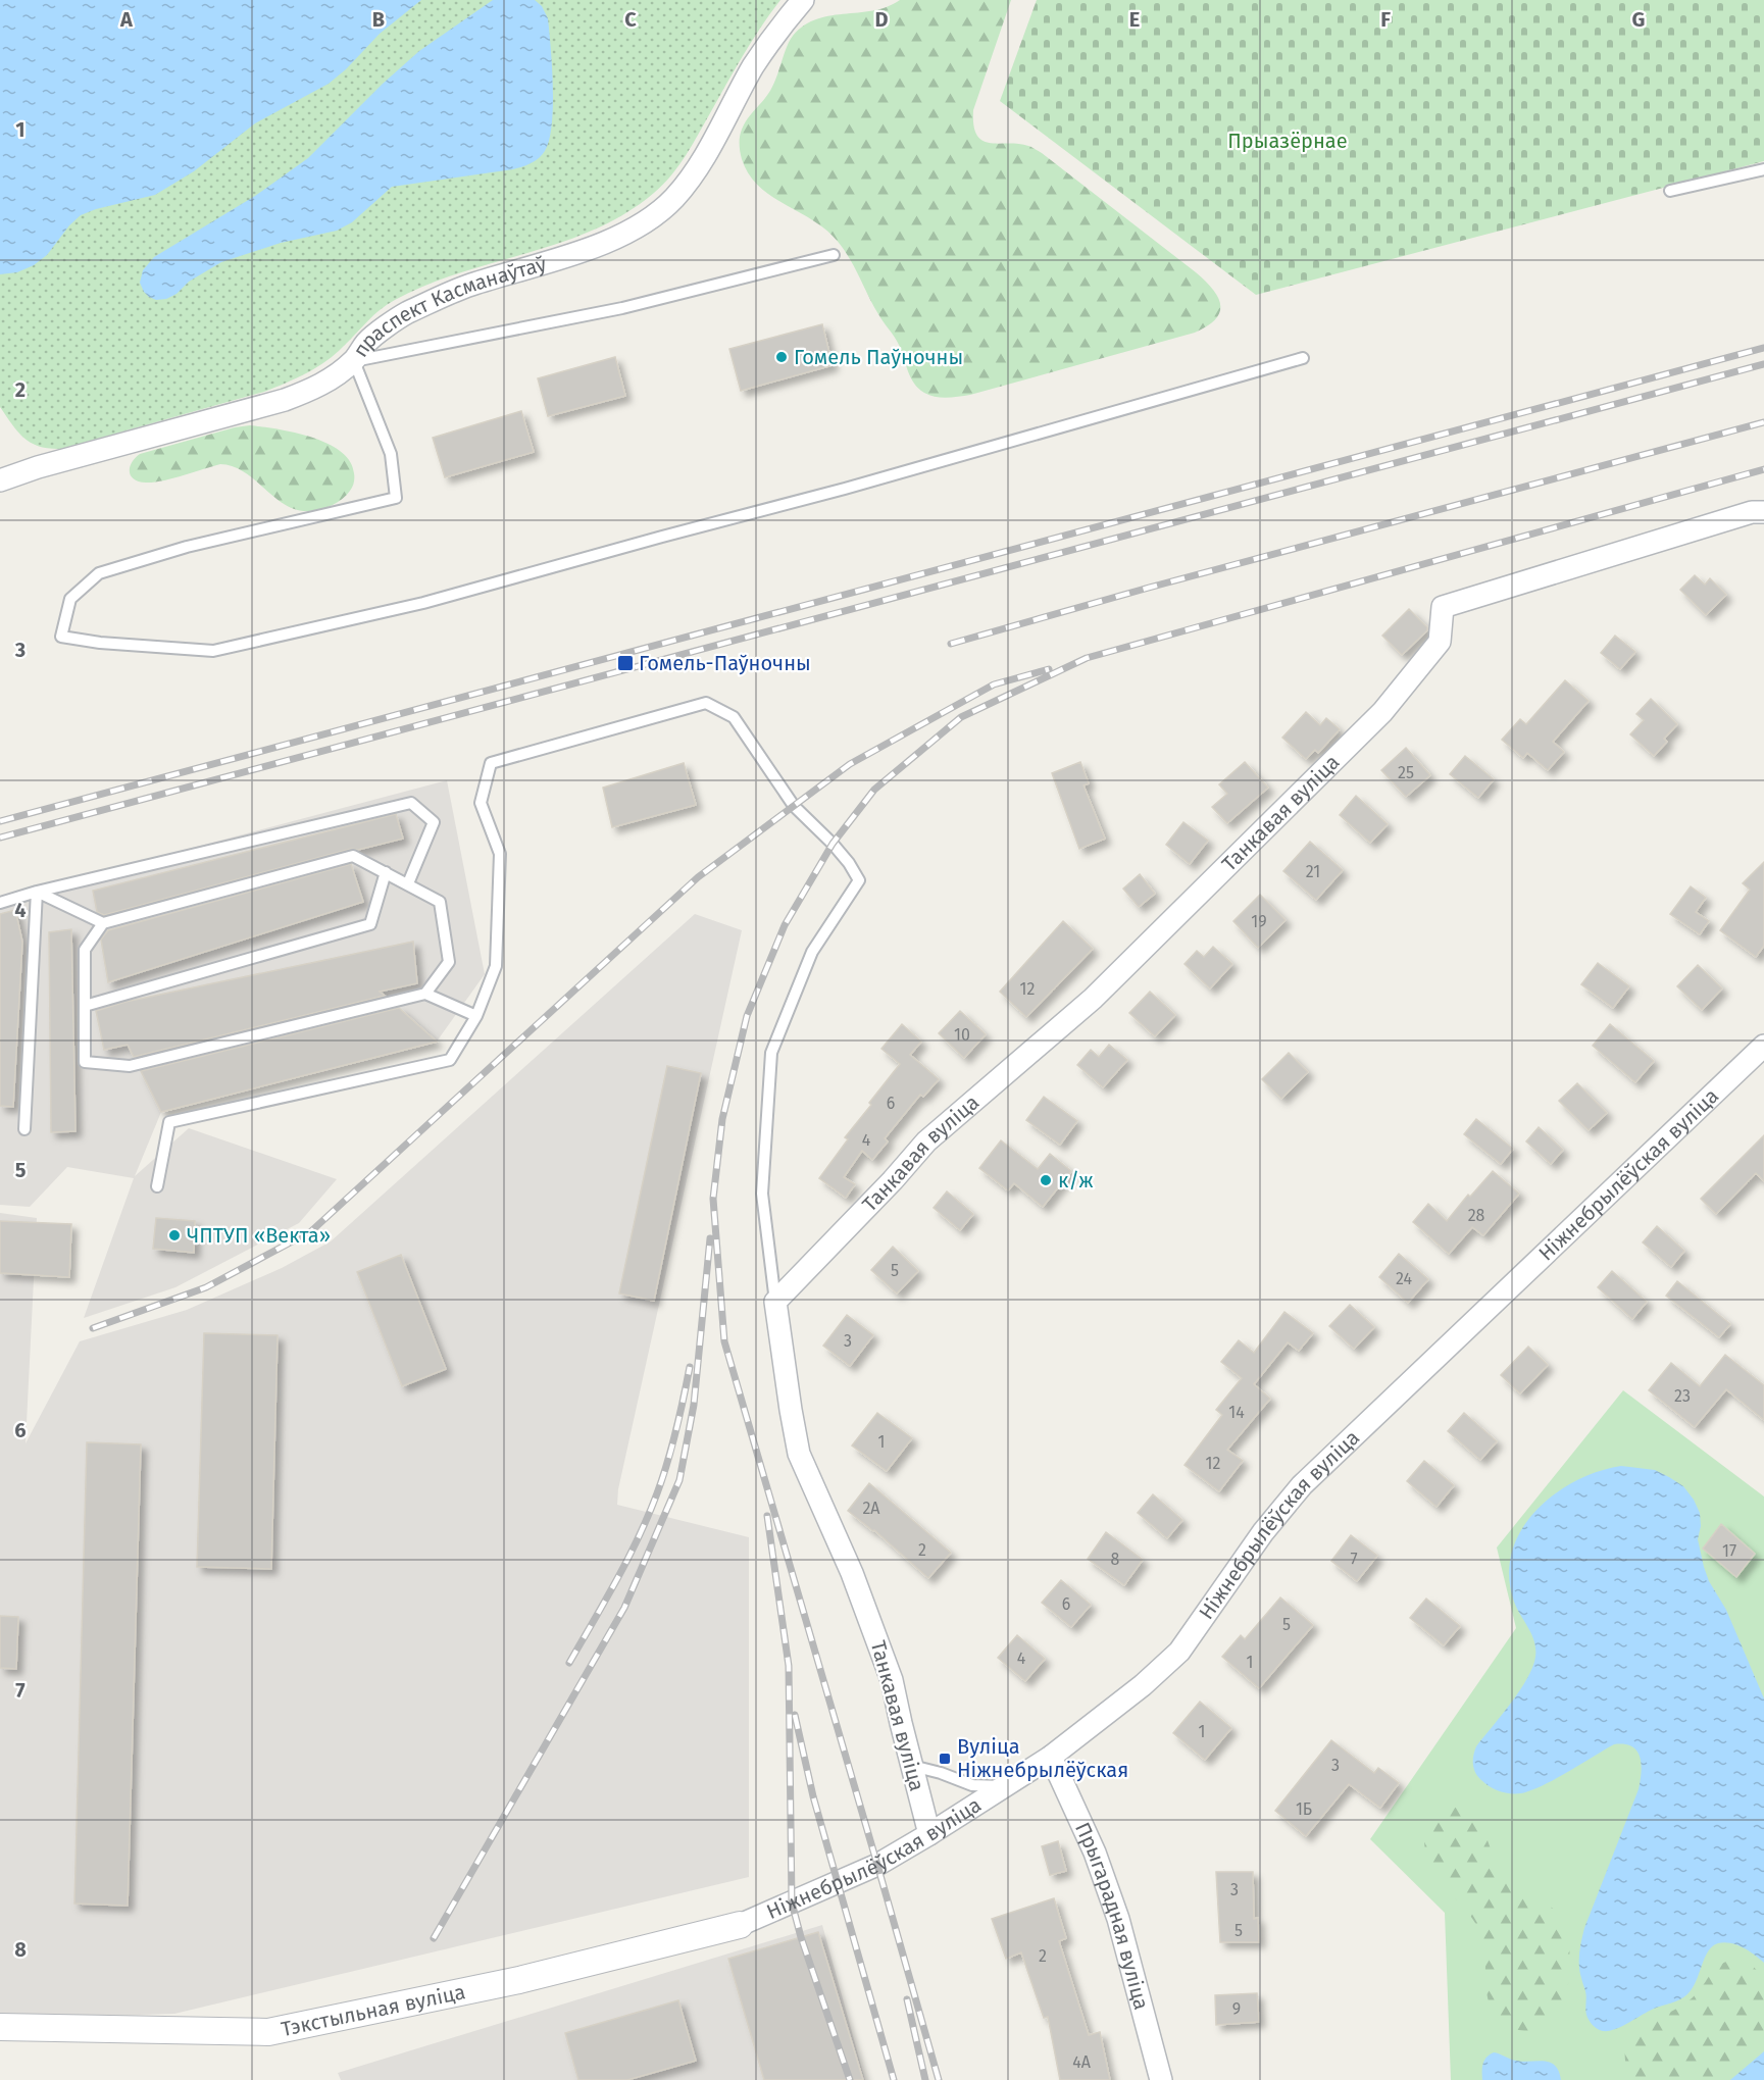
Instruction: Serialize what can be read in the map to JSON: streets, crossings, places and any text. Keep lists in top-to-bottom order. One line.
{"streets":{"street":["праспект Касманаўтаў","Танкавая вуліца","Ніжнебрылёўская вуліца","Прыгарадная вуліца","Тэкстыльная вуліца"]},"crossings":[["Танкавая вуліца","Ніжнебрылёўская вуліца"],["Ніжнебрылёўская вуліца","Прыгарадная вуліца"],["Ніжнебрылёўская вуліца","Тэкстыльная вуліца"]],"parks":["Прыазёрнае"],"places":{"other":["Гомель Паўночны","к/ж","ЧПТУП «Векта»"],"transit":["Гомель-Паўночны","Вуліца Ніжнебрылёўская"]},"house_numbers":["25","21","19","12","10","6","4","28","5","24","3","23","14","1","12","2А","2","17","8","7","6","5","4","1","1","3","1Б","3","5","2","9","4А"],"grid":{"columns":["A","B","C","D","E","F","G"],"rows":["1","2","3","4","5","6","7","8"]}}
